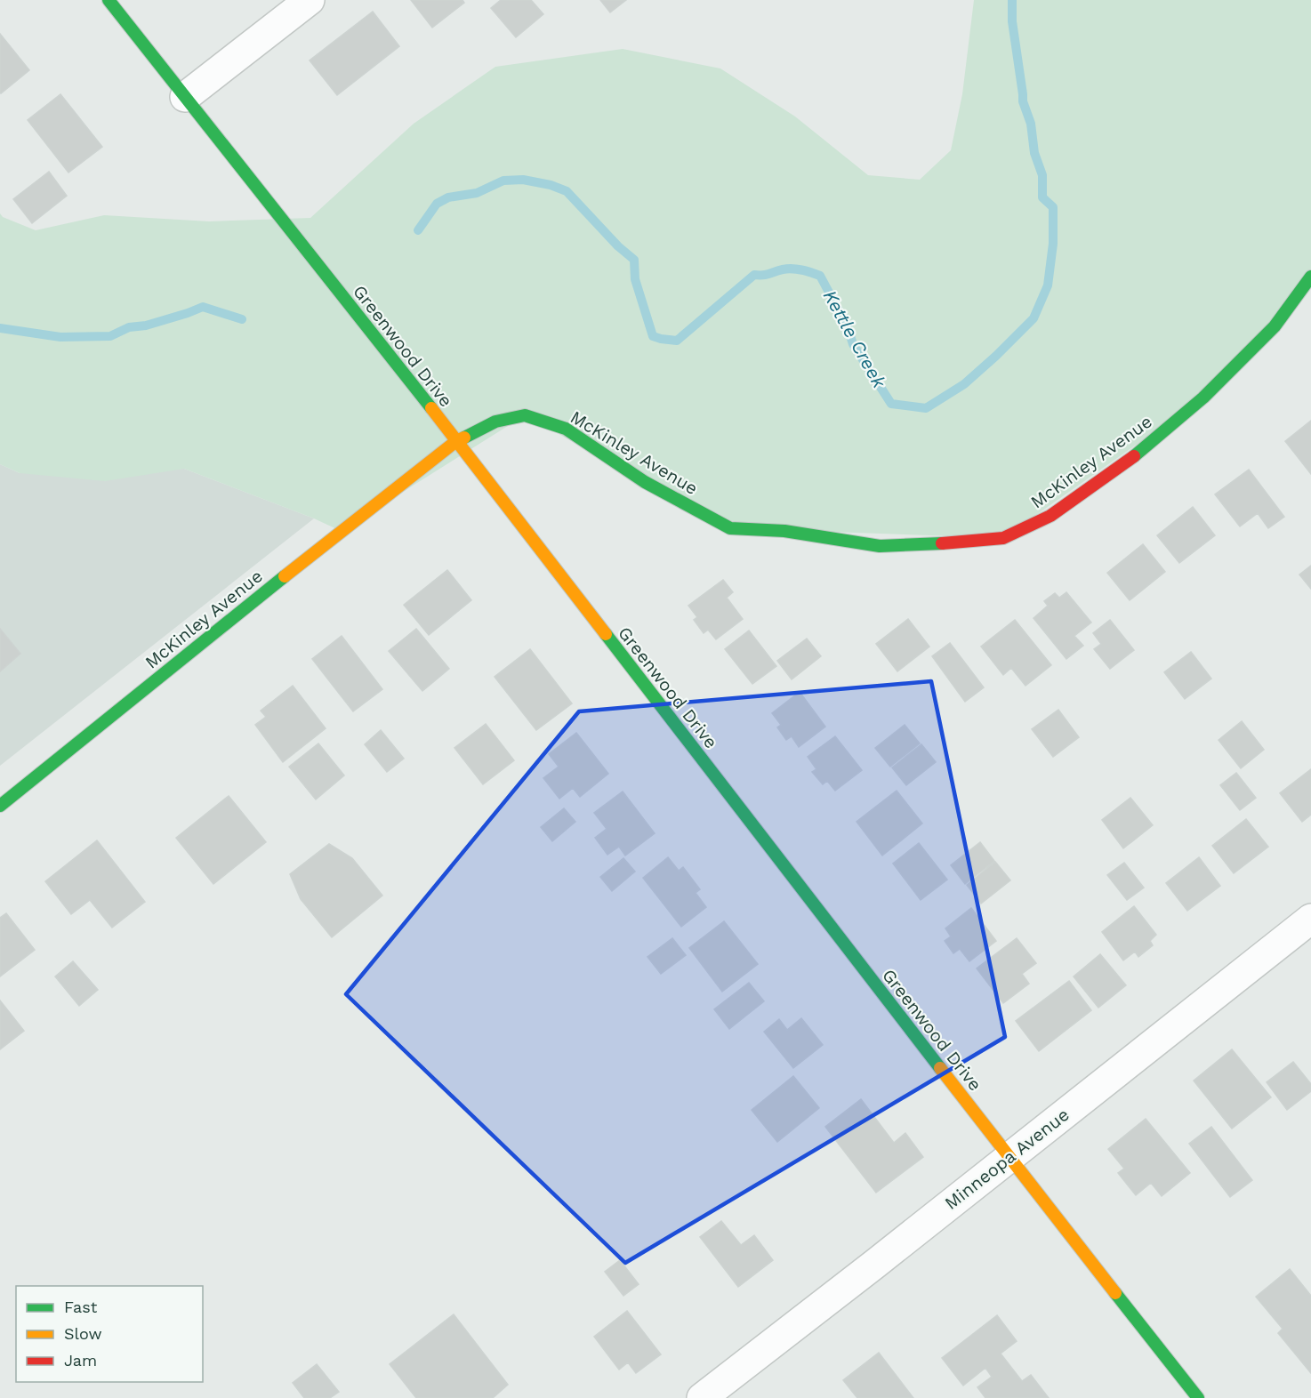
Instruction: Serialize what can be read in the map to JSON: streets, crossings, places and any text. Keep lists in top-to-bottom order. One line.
{"streets":{"street":["Greenwood Drive","McKinley Avenue","Minneopa Avenue"]},"crossings":[["Greenwood Drive","McKinley Avenue"],["Greenwood Drive","Minneopa Avenue"]],"water":["Kettle Creek"],"legend":["Fast","Slow","Jam"]}
